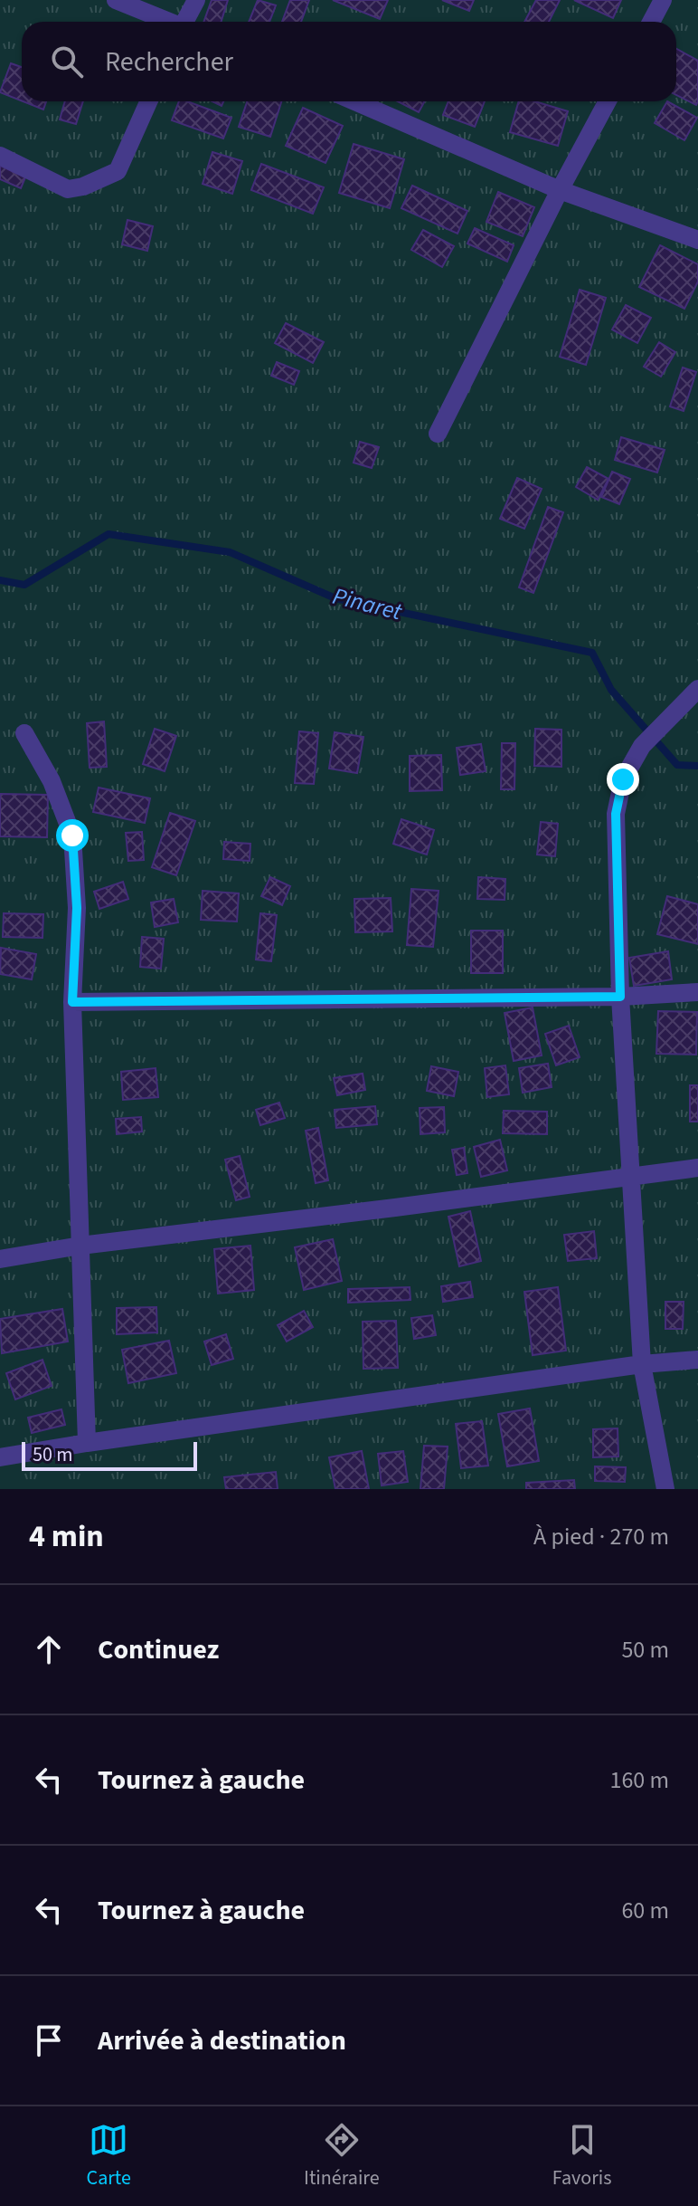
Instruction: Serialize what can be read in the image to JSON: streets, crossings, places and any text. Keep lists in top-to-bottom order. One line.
{"water":["Pinaret"],"scale_bar":"50 m","page":{"search":"Rechercher","scale":"50 m","heading":["4 min","À pied · 270 m"],"list":[["Continuez","50 m"],["Tournez à gauche","160 m"],["Tournez à gauche","60 m"],"Arrivée à destination"],"nav":["Carte","Itinéraire","Favoris"]}}
